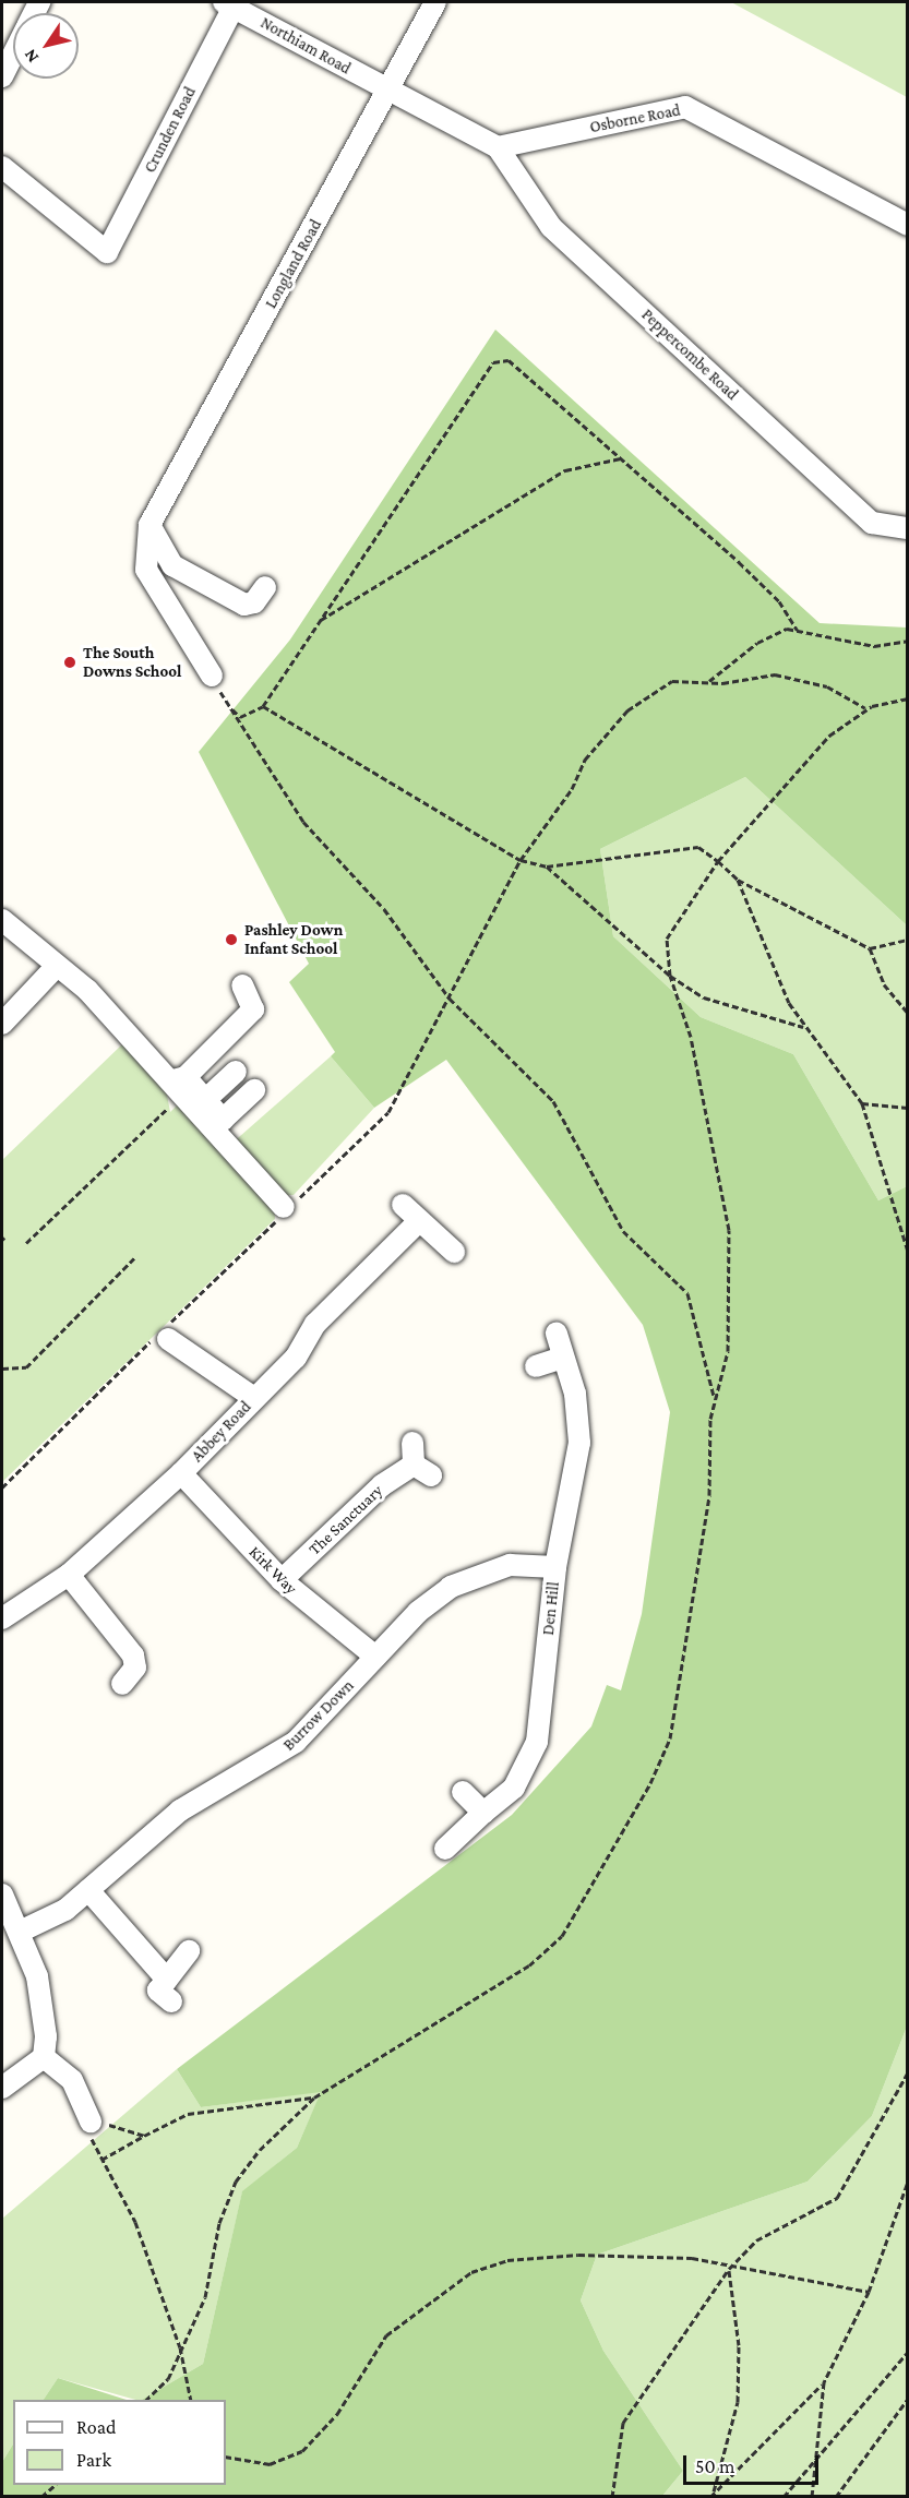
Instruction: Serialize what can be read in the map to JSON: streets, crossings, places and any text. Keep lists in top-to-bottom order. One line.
{"streets":{"street":["Northiam Road","Osborne Road","Crunden Road","Longland Road","Peppercombe Road","Abbey Road","The Sanctuary","Kirk Way","Den Hill","Burrow Down"]},"crossings":[["Northiam Road","Crunden Road"],["Northiam Road","Longland Road"],["Osborne Road","Peppercombe Road"],["Abbey Road","Kirk Way"],["The Sanctuary","Kirk Way"],["Kirk Way","Burrow Down"],["Den Hill","Burrow Down"]],"places":["The South Downs School","Pashley Down Infant School"],"legend":["Road","Park"],"scale_bar":"50 m","north":"bottom left"}
